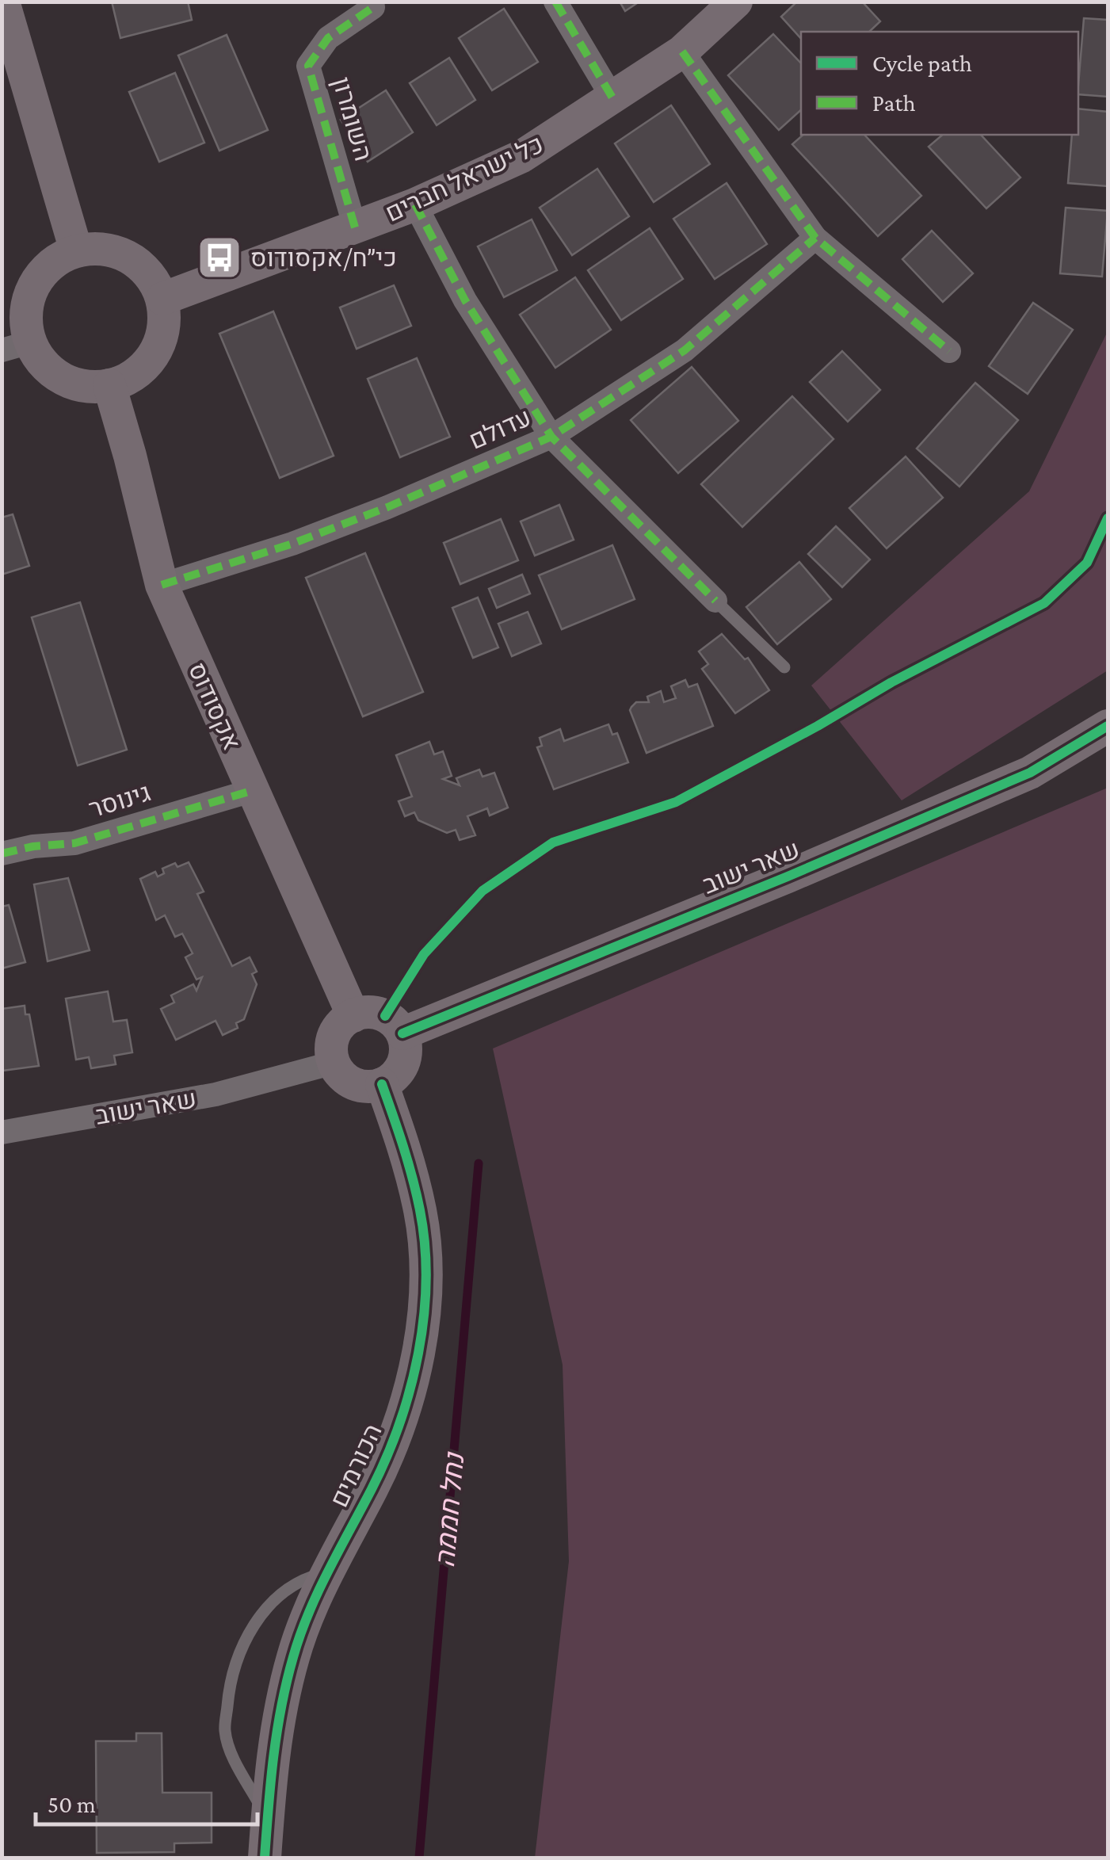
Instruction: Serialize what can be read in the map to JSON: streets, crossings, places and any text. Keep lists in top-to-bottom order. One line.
{"streets":{"street":["השומרון","כל ישראל חברים","עדולם","אקסודוס","גינוסר","שאר ישוב","הכורמים"]},"crossings":[["השומרון","כל ישראל חברים"],["כל ישראל חברים","אקסודוס"],["עדולם","אקסודוס"],["אקסודוס","גינוסר"],["אקסודוס","שאר ישוב"],["אקסודוס","הכורמים"],["שאר ישוב","הכורמים"]],"water":["נחל חממה"],"places":{"bus stop":["כי״ח/אקסודוס"]},"legend":["Cycle path","Path"],"scale_bar":"50 m"}
